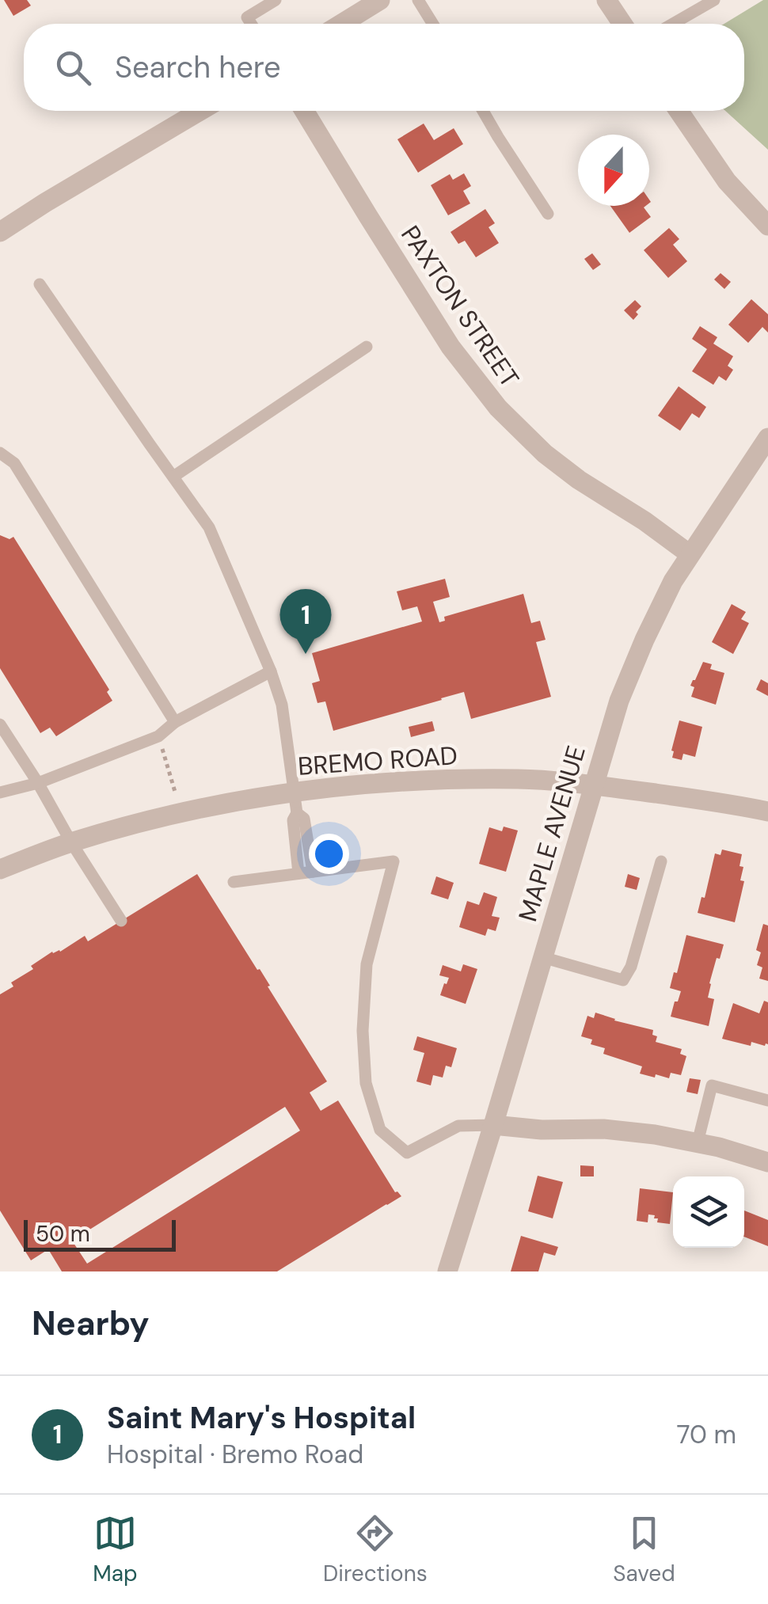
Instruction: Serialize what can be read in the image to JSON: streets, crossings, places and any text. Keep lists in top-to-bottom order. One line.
{"streets":{"street":["PAXTON STREET","BREMO ROAD","MAPLE AVENUE"]},"crossings":[["PAXTON STREET","MAPLE AVENUE"],["BREMO ROAD","MAPLE AVENUE"]],"scale_bar":"50 m","north":"bottom","page":{"search":"Search here","pins":"1","scale":"50 m","heading":"Nearby","list":[{"mark":"1","name":"Saint Mary's Hospital","note":"Hospital · Bremo Road","value":"70 m"}],"nav":["Map","Directions","Saved"]}}
